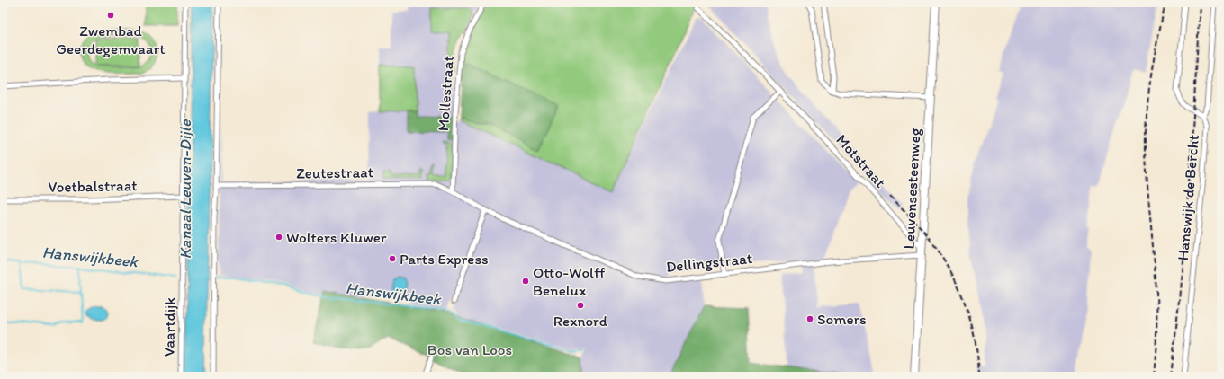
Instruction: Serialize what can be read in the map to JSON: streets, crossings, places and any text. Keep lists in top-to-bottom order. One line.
{"streets":{"main road":["Leuvensesteenweg"],"street":["Mollestraat","Motstraat","Zeutestraat","Voetbalstraat","Hanswijk de Bercht","Dellingstraat","Vaartdijk"]},"crossings":[["Mollestraat","Zeutestraat"],["Mollestraat","Dellingstraat"],["Motstraat","Leuvensesteenweg"],["Motstraat","Dellingstraat"],["Zeutestraat","Dellingstraat"],["Voetbalstraat","Vaartdijk"],["Leuvensesteenweg","Dellingstraat"]],"water":["Kanaal Leuven-Dijle","Hanswijkbeek"],"parks":["Bos van Loos"],"places":["Zwembad Geerdegemvaart","Wolters Kluwer","Parts Express","Otto-Wolff Benelux","Rexnord","Somers"]}
